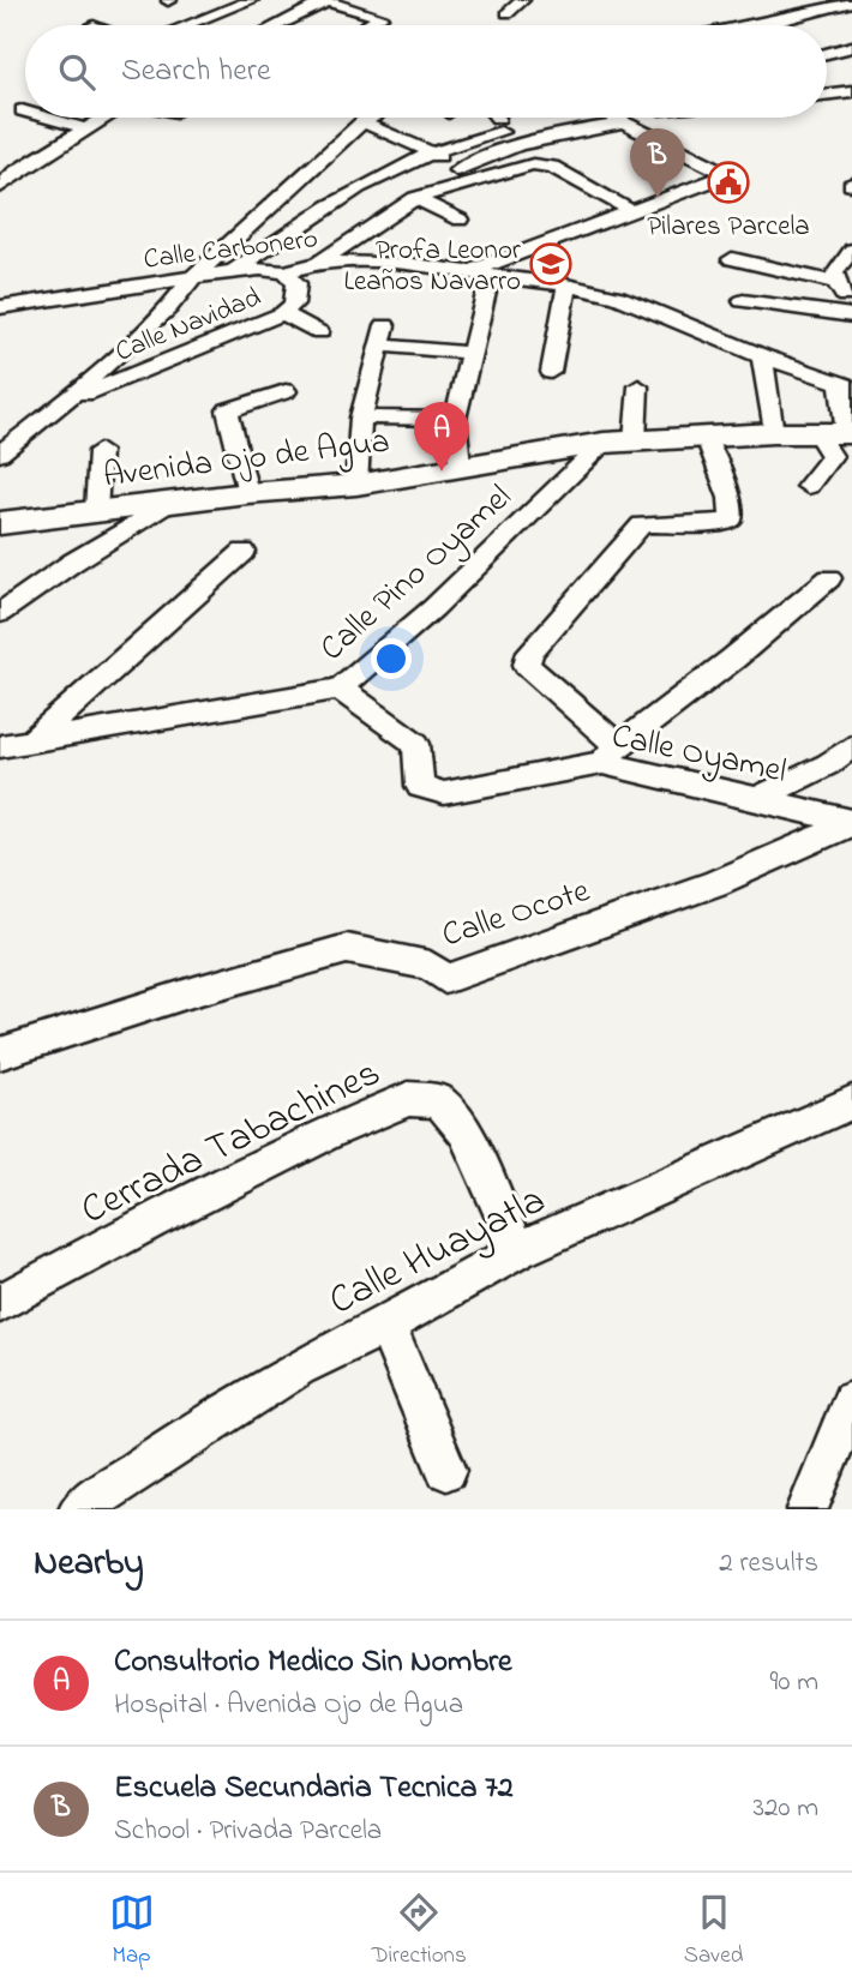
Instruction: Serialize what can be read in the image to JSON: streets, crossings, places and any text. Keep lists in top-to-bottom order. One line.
{"streets":{"street":["Calle Carbonero","Calle Navidad","Avenida Ojo de Agua","Calle Pino Oyamel","Calle Oyamel","Calle Ocote","Cerrada Tabachines","Calle Huayatla"]},"crossings":[["Calle Carbonero","Calle Navidad"],["Avenida Ojo de Agua","Calle Pino Oyamel"],["Calle Pino Oyamel","Calle Oyamel"],["Calle Oyamel","Calle Ocote"],["Cerrada Tabachines","Calle Huayatla"]],"places":{"public building":["Pilares Parcela"],"school or university":["Profa Leonor Leaños Navarro"]},"page":{"search":"Search here","pins":["B","A"],"heading":["Nearby","2 results"],"list":[{"mark":"A","name":"Consultorio Medico Sin Nombre","note":"Hospital · Avenida Ojo de Agua","value":"90 m"},{"mark":"B","name":"Escuela Secundaria Tecnica 72","note":"School · Privada Parcela","value":"320 m"}],"nav":["Map","Directions","Saved"]}}
